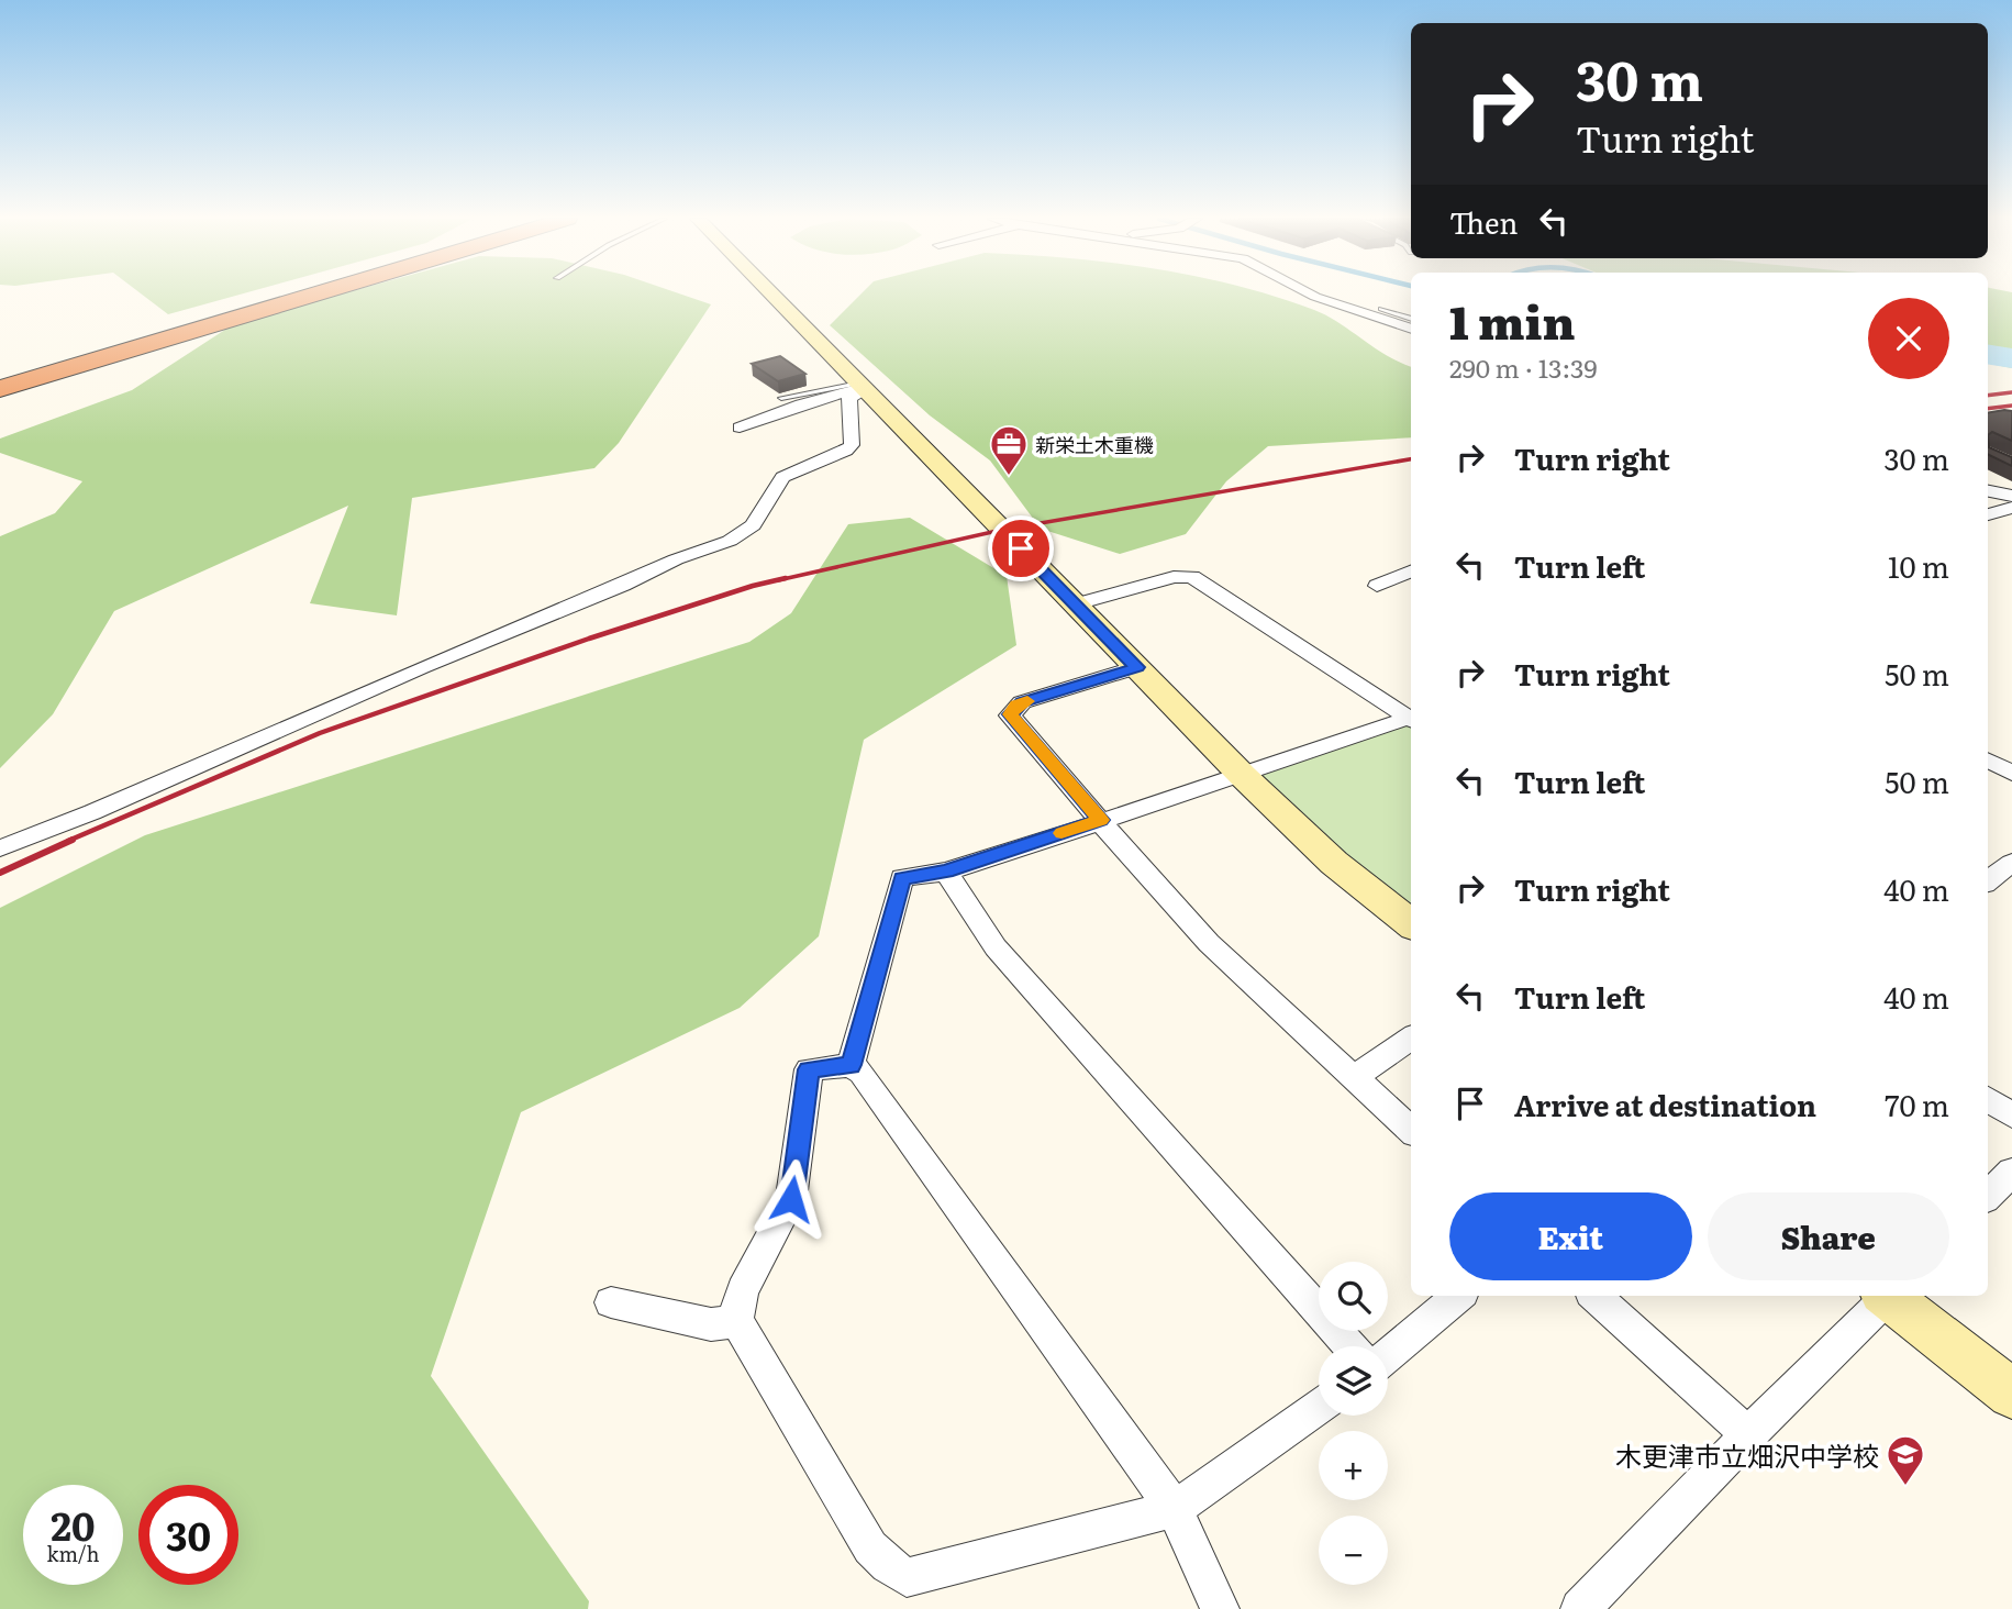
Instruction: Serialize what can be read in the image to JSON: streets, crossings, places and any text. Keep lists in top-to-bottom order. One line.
{"places":{"office":["新栄土木重機"],"school or university":["木更津市立畑沢中学校"]},"page":{"turn":["30 m","Turn right"],"then":"Then","heading":["1 min","290 m · 13:39"],"list":[{"name":"Turn right","value":"30 m"},{"name":"Turn left","value":"10 m"},{"name":"Turn right","value":"50 m"},{"name":"Turn left","value":"50 m"},{"name":"Turn right","value":"40 m"},{"name":"Turn left","value":"40 m"},{"name":"Arrive at destination","value":"70 m"}],"buttons":["Exit","Share"],"map_buttons":["+","−"],"speed":"20 km/h","limit":"30"}}
